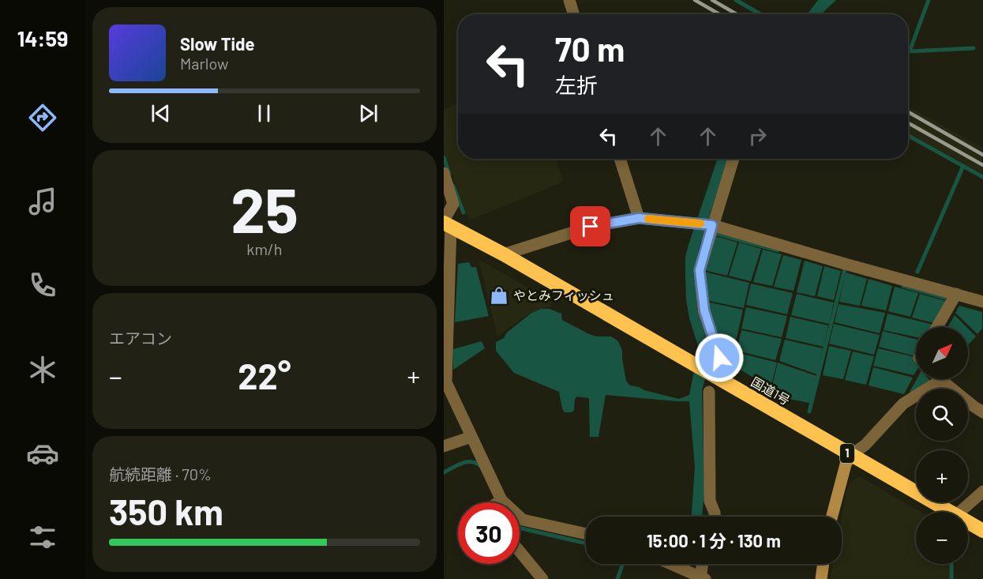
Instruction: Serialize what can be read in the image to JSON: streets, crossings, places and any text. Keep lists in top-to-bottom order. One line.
{"streets":{"highway":["国道1号","1"]},"places":{"shop":["やとみフィッシュ"]},"north":"top right","page":{"tabs":"14:59","turn":["70 m","左折"],"song":["Slow Tide","Marlow"],"tile":[["25","km/h"],"エアコン",["航続距離 · 70%","350 km"]],"map_buttons":["+","−"],"heat":["−","22°","+"],"limit":"30","trip":"15:00 · 1 分 · 130 m"}}
